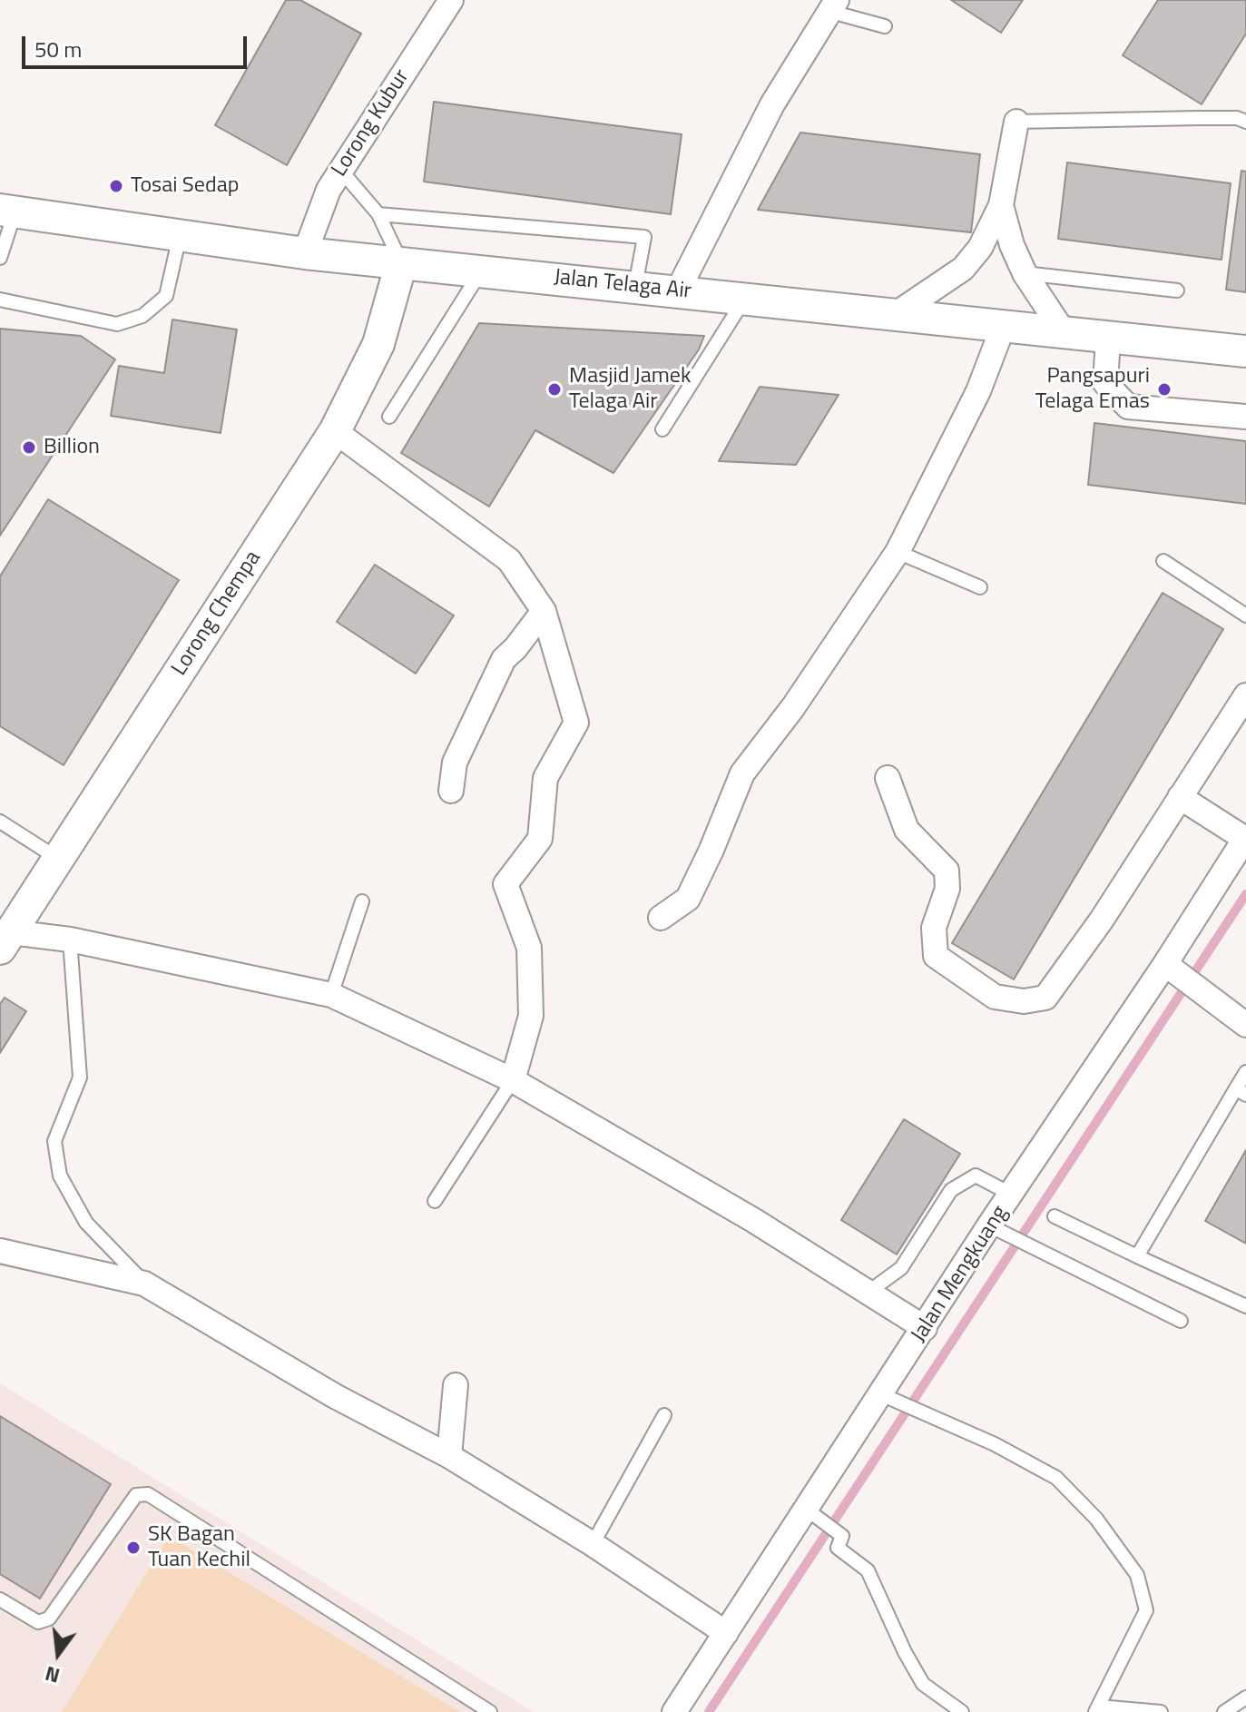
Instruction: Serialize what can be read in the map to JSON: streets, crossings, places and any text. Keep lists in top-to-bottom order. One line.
{"streets":{"street":["Lorong Kubur","Jalan Telaga Air","Lorong Chempa","Jalan Mengkuang"]},"crossings":[["Lorong Kubur","Jalan Telaga Air"],["Jalan Telaga Air","Lorong Chempa"]],"places":["Tosai Sedap","Masjid Jamek Telaga Air","Pangsapuri Telaga Emas","Billion","SK Bagan Tuan Kechil"],"scale_bar":"50 m","north":"bottom"}
